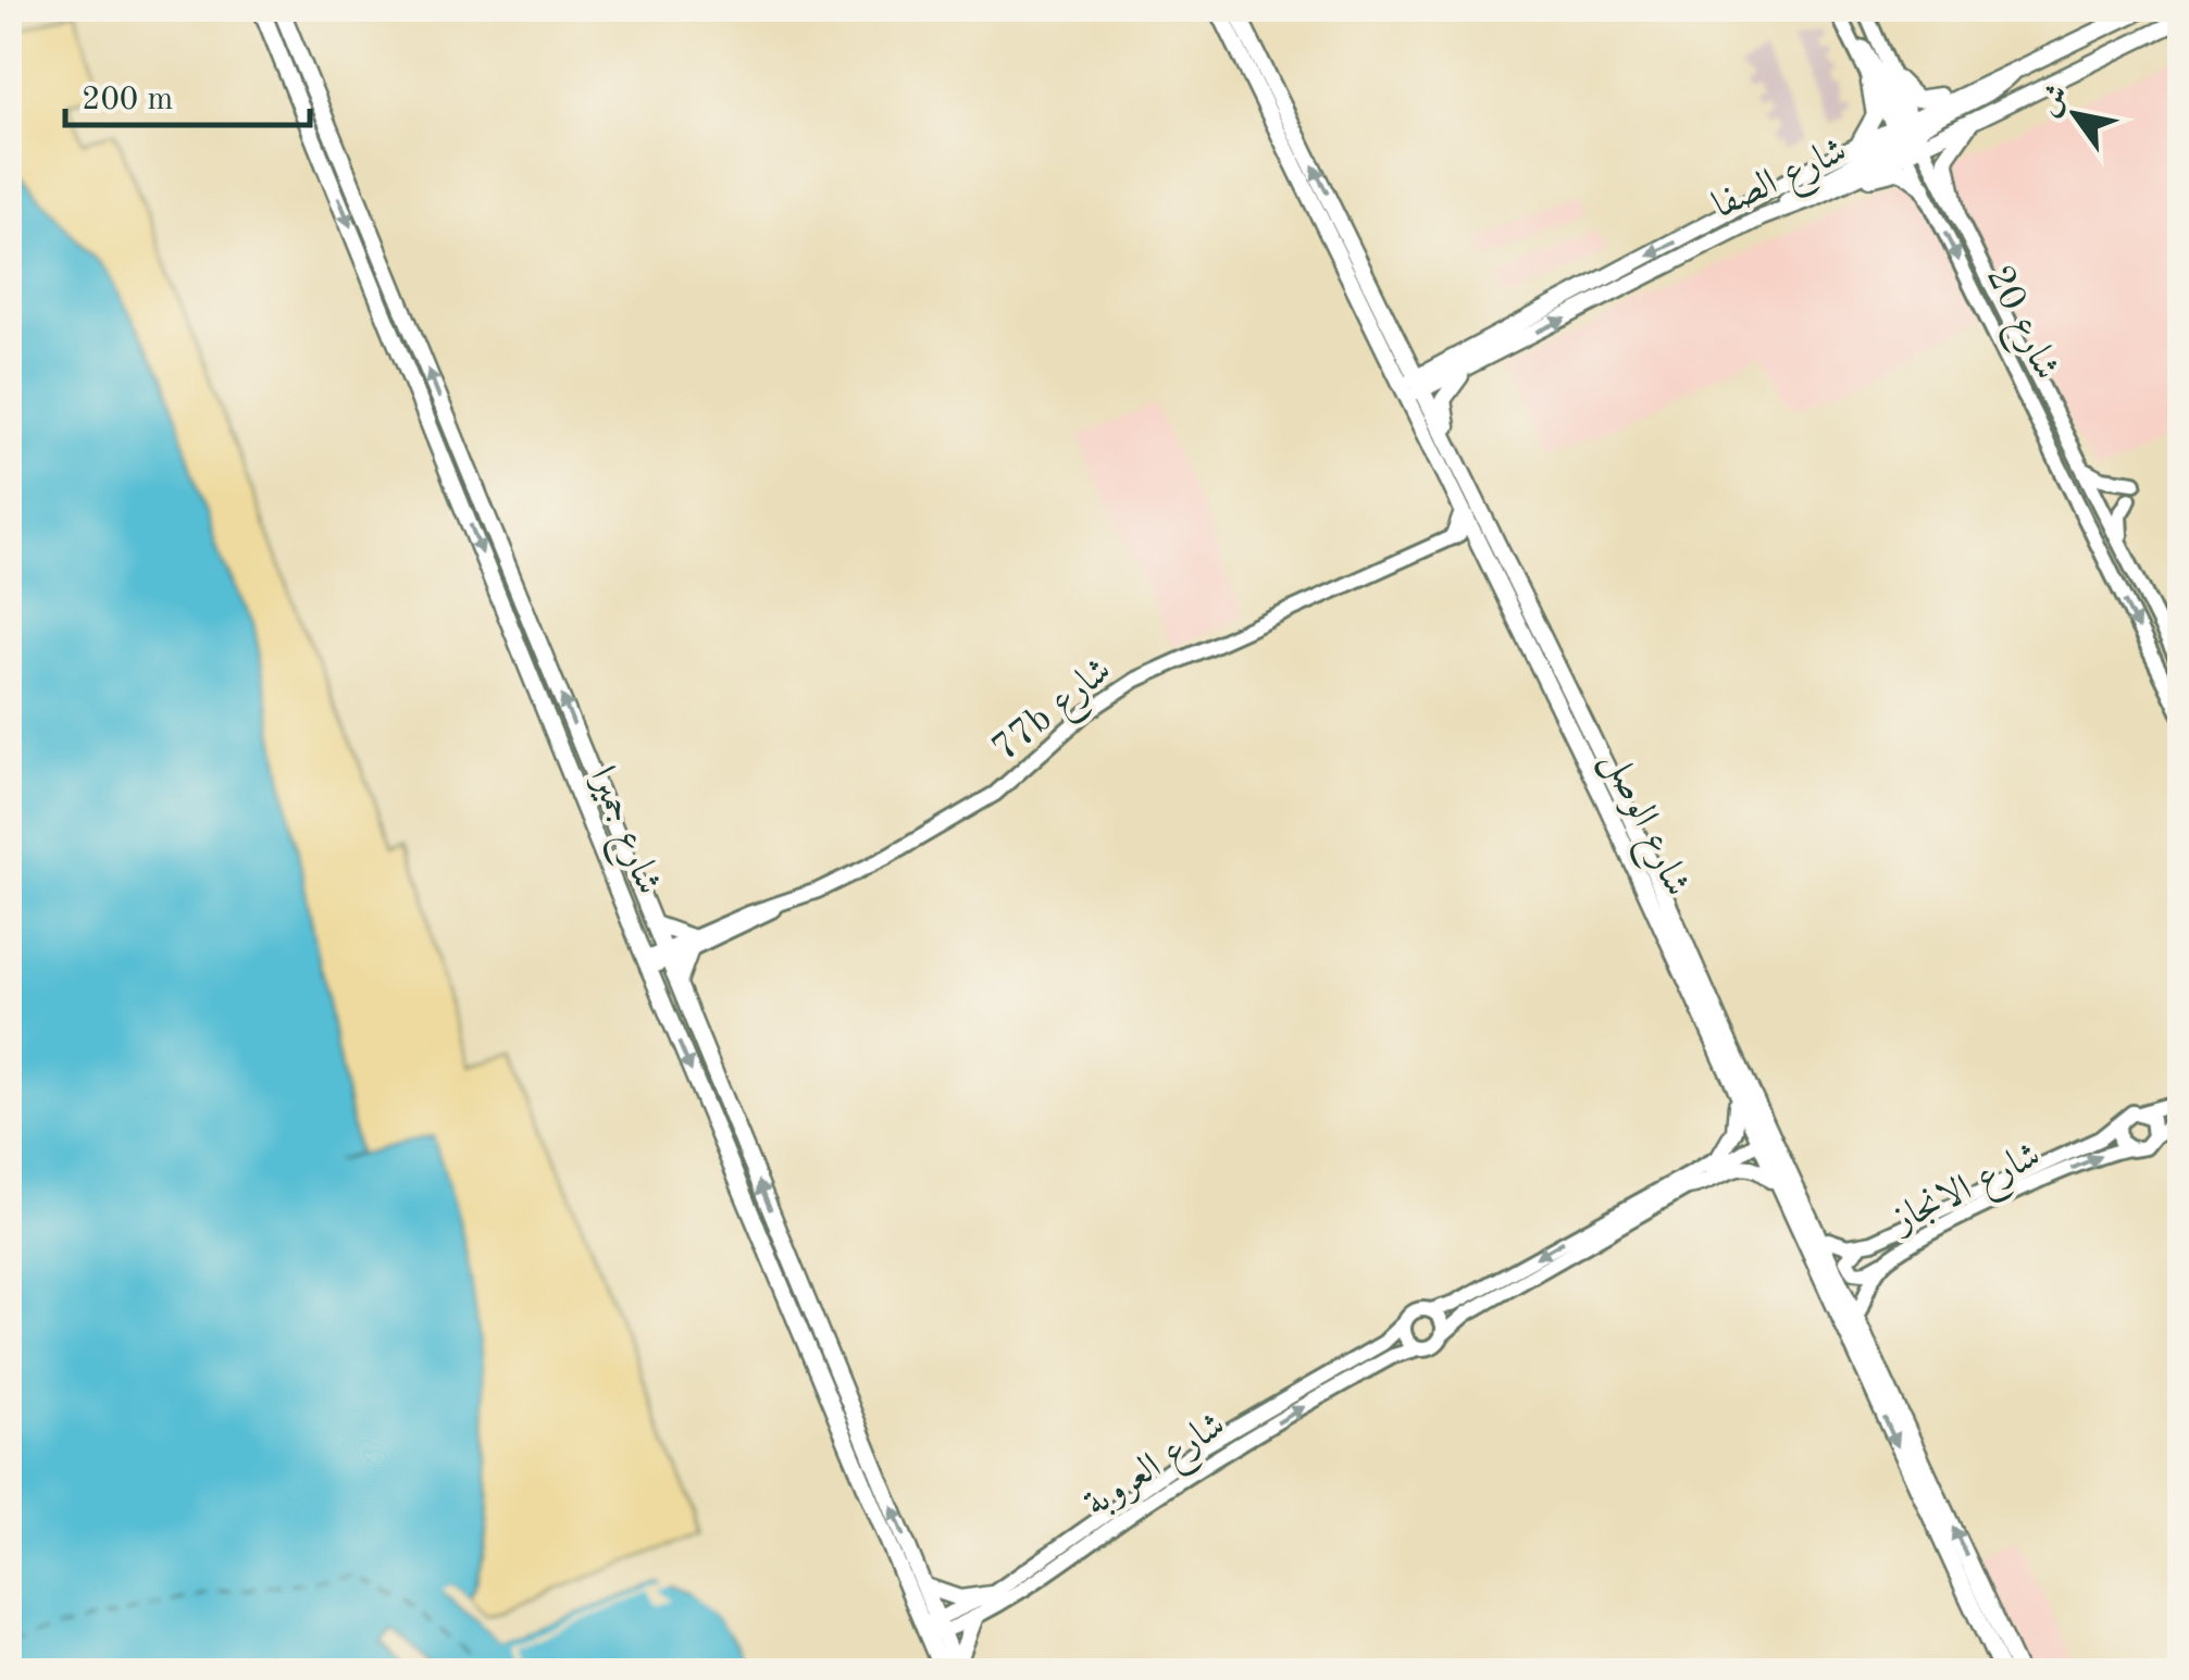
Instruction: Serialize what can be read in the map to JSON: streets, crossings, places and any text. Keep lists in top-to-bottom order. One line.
{"streets":{"main road":["شارع الصفا","شارع الوصل","شارع جميرا"],"street":["شارع 20","77b شارع","شارع الانجاز","شارع العروبة"]},"crossings":[["شارع الصفا","شارع 20"],["شارع الصفا","شارع الوصل"],["77b شارع","شارع الوصل"],["77b شارع","شارع جميرا"],["شارع جميرا","شارع العروبة"]],"scale_bar":"200 m","north":"top left"}
